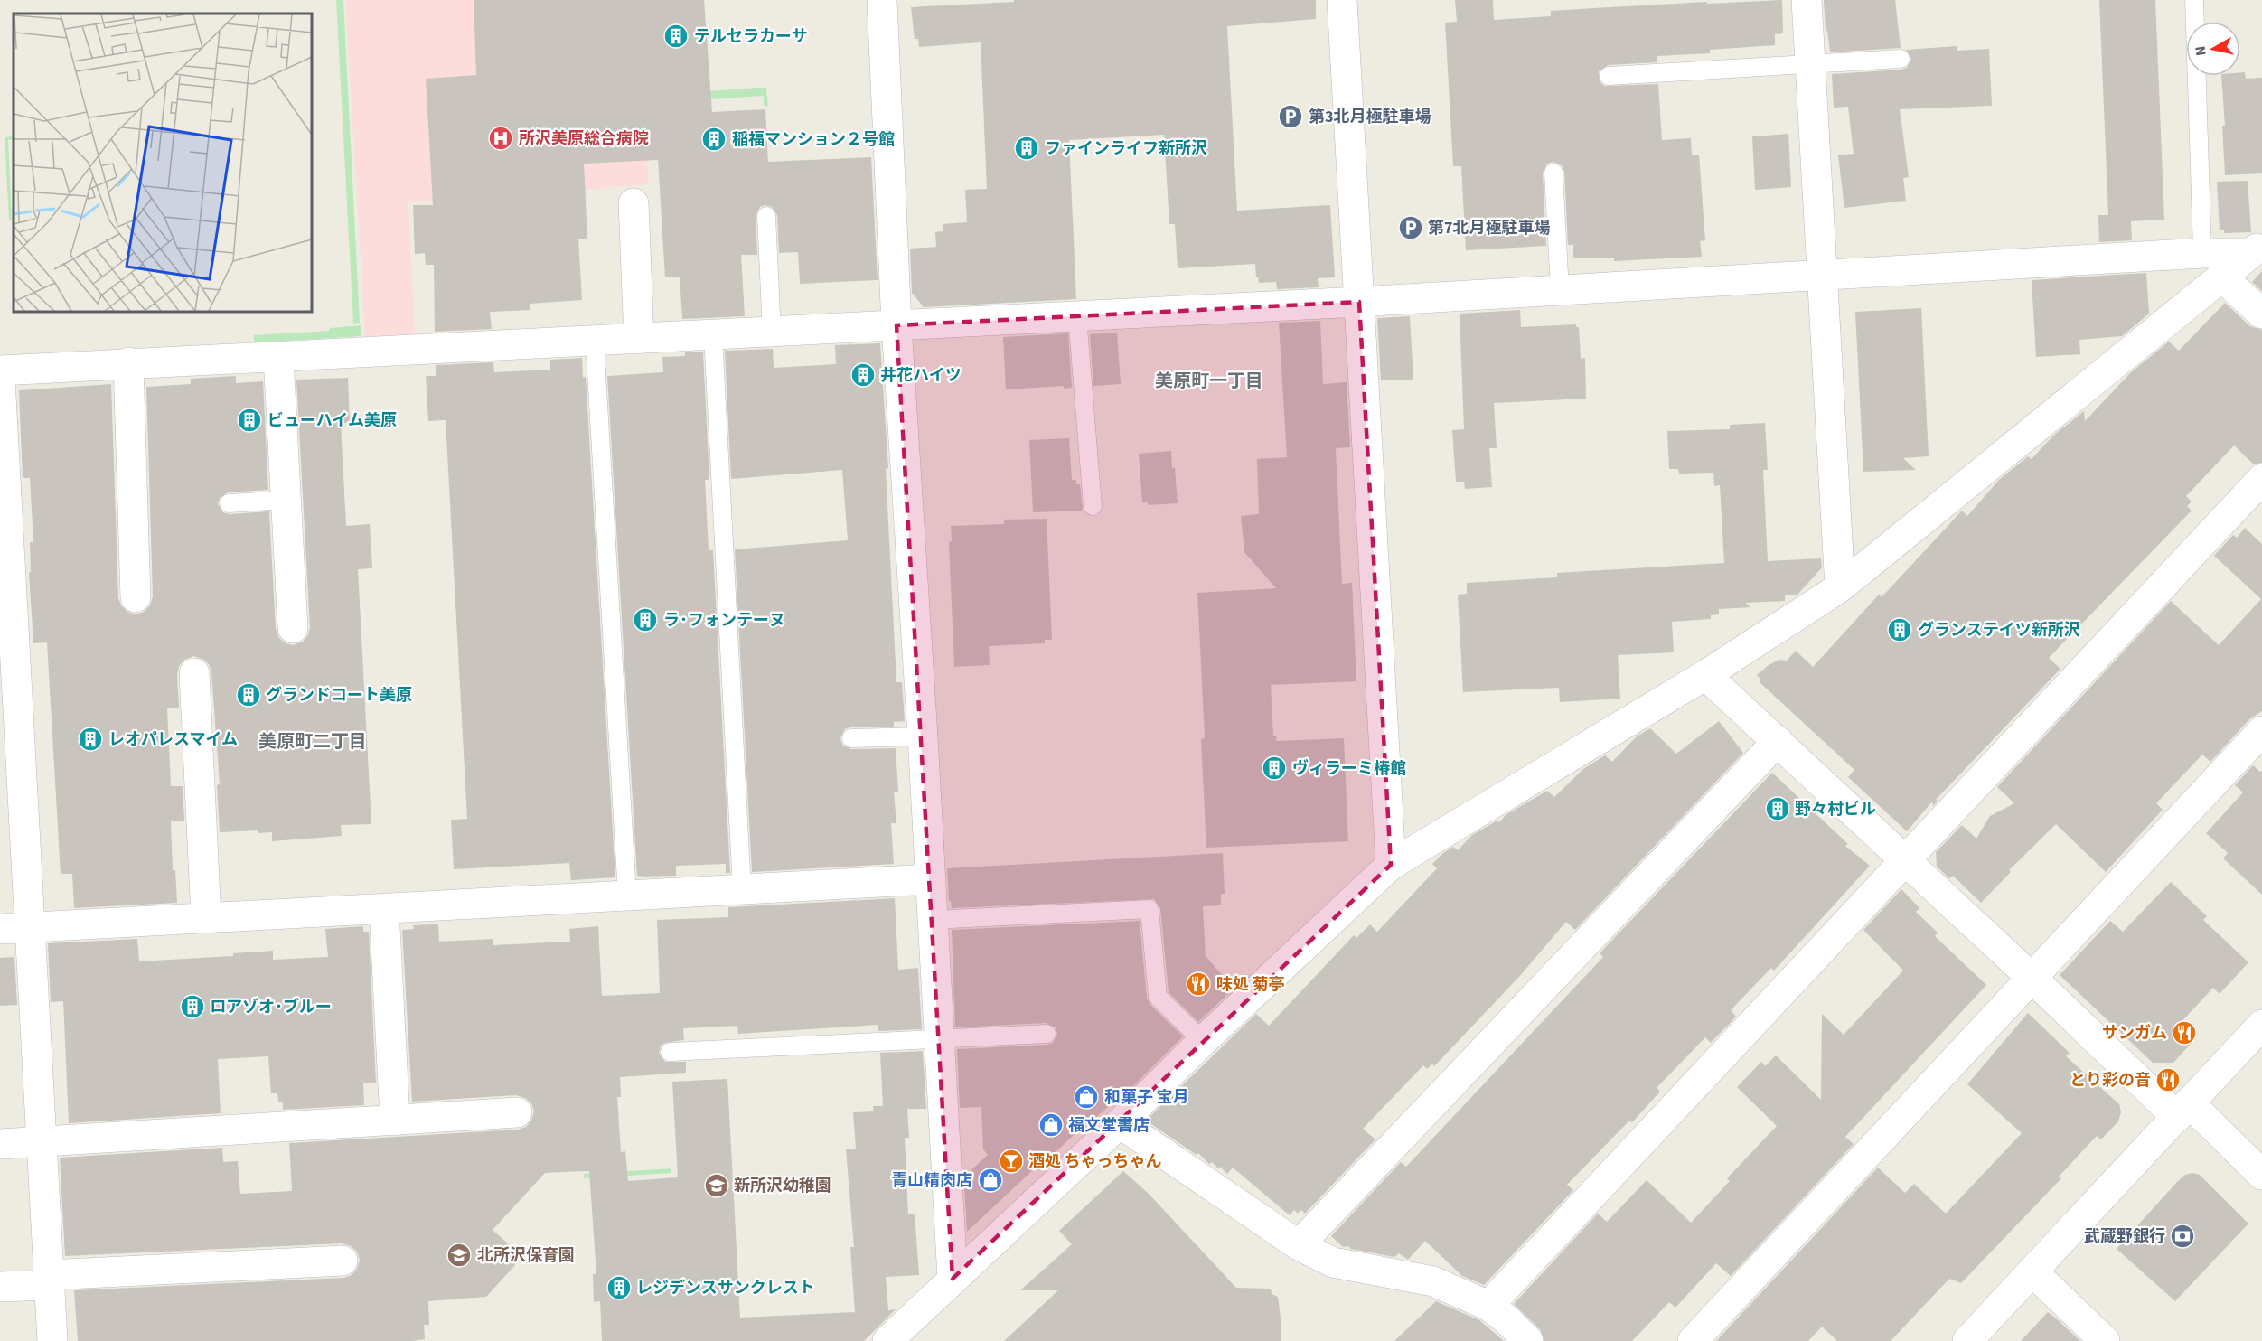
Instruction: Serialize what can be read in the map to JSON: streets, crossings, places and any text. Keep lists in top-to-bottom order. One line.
{"districts":["美原町一丁目","美原町二丁目"],"places":{"building":["テルセラカーサ","稲福マンション２号館","ファインライフ新所沢","井花ハイツ","ビューハイム美原","ラ･フォンテーヌ","グランステイツ新所沢","グランドコート美原","レオパレスマイム","ヴィラーミ椿館","野々村ビル","ロアゾオ･ブルー","レジデンスサンクレスト"],"parking":["第3北月極駐車場","第7北月極駐車場"],"hospital":["所沢美原総合病院"],"restaurant":["味処 菊亭","サンガム","とり彩の音"],"shop":["和菓子 宝月","福文堂書店","青山精肉店"],"bar":["酒処 ちゃっちゃん"],"school or university":["新所沢幼稚園","北所沢保育園"],"bank":["武蔵野銀行"]},"north":"left"}
